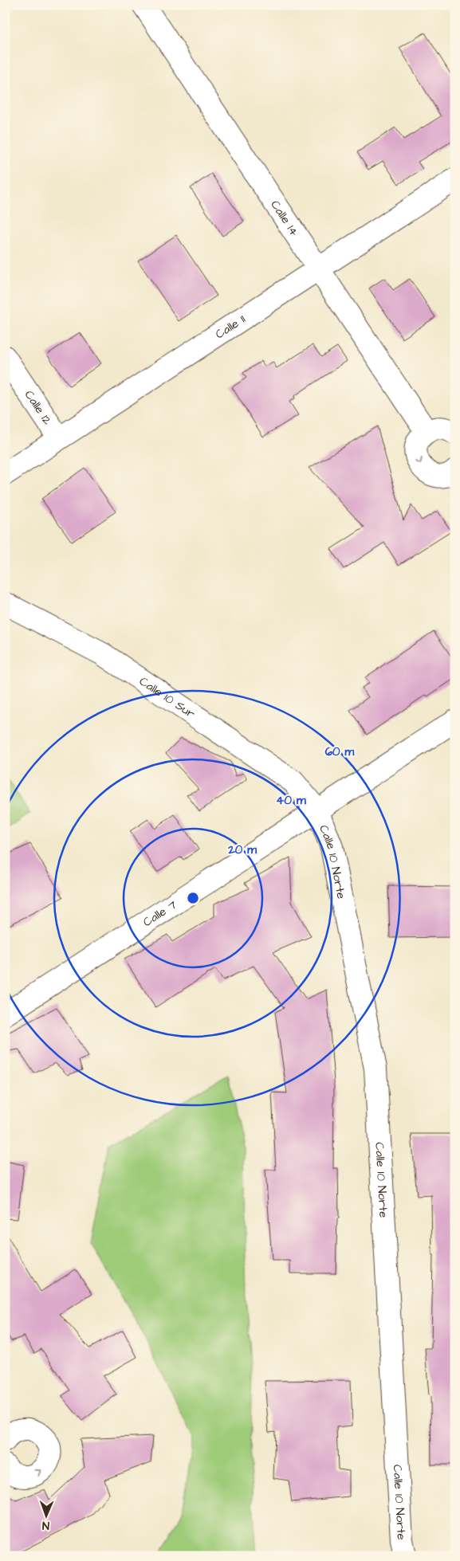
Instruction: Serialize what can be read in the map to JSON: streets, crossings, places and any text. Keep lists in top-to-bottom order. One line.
{"streets":{"street":["Calle 14","Calle 11","Calle 12","Calle 10 Sur","Calle 10 Norte","Calle 7"]},"crossings":[["Calle 14","Calle 11"],["Calle 11","Calle 12"],["Calle 10 Sur","Calle 10 Norte"],["Calle 10 Sur","Calle 7"],["Calle 10 Norte","Calle 7"]],"north":"bottom","rings":["60 m","40 m","20 m"]}
